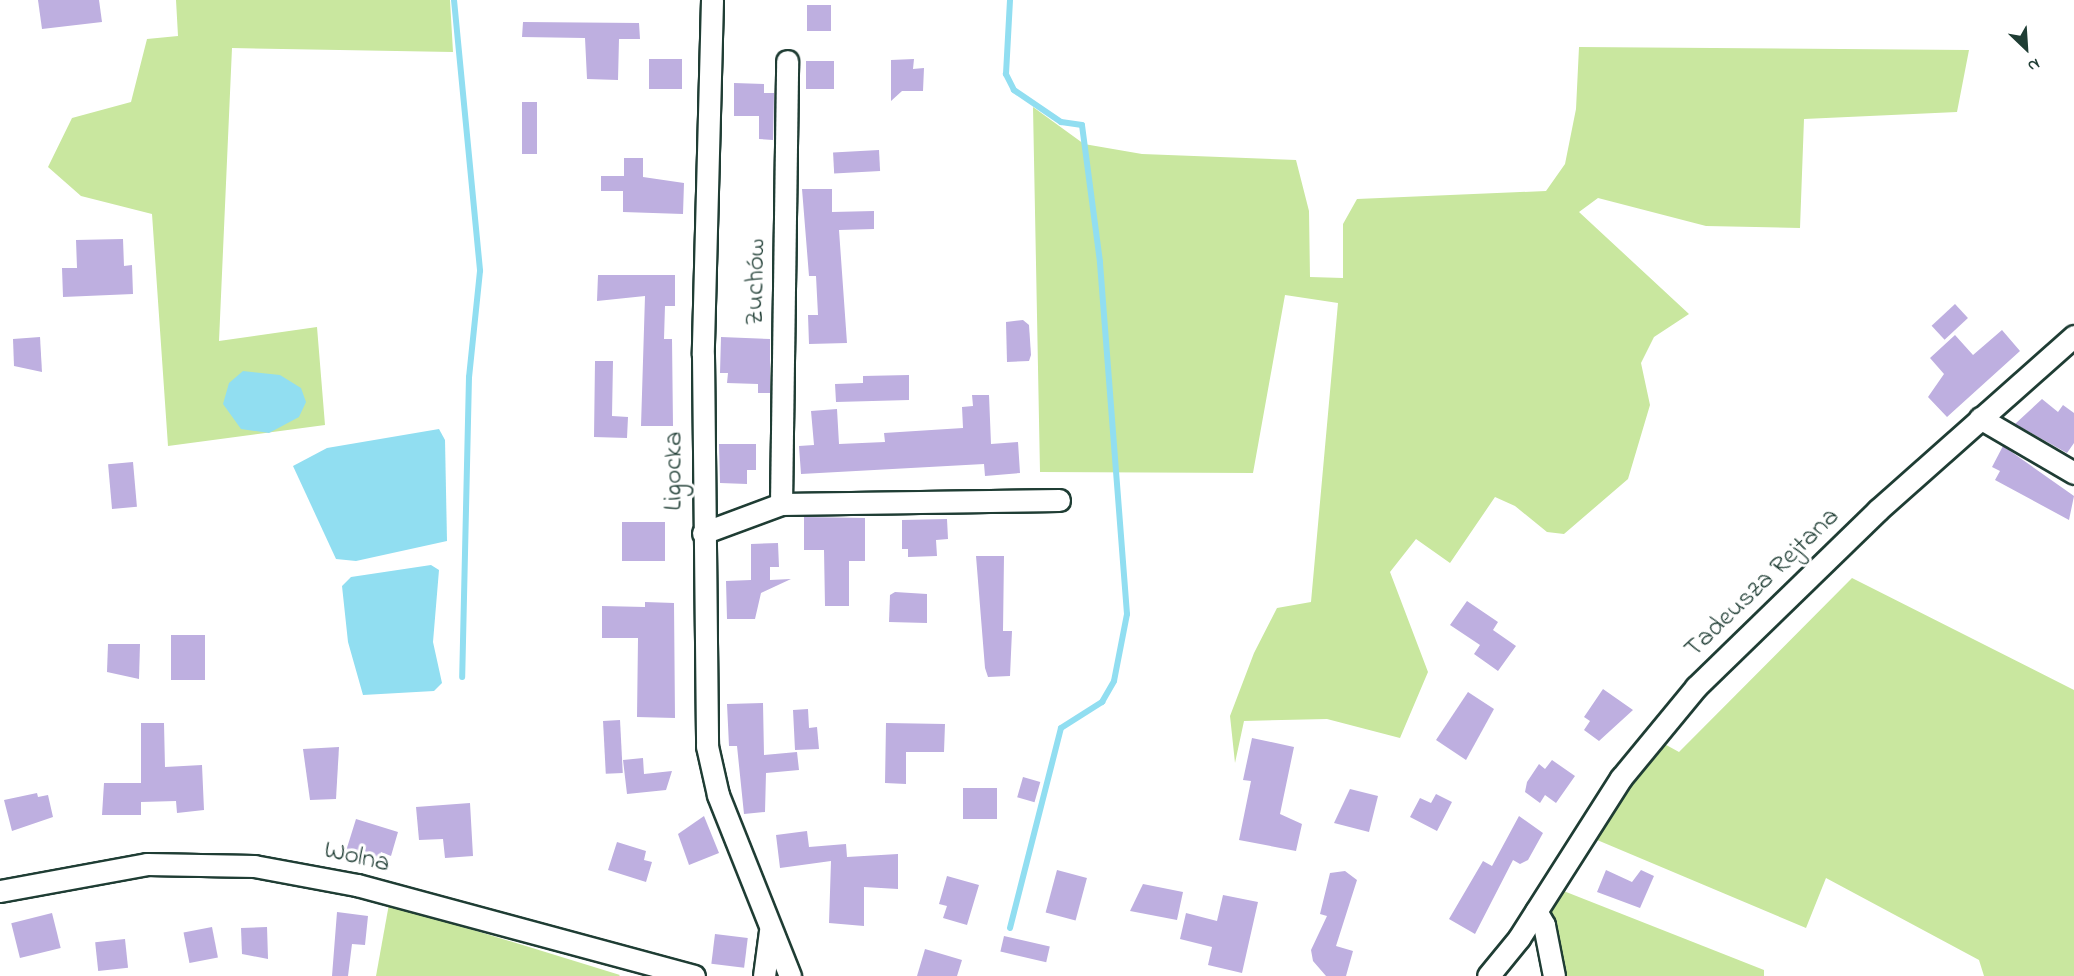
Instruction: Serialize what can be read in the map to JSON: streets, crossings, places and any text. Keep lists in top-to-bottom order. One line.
{"streets":{"street":["Zuchów","Ligocka","Tadeusza Rejtana","Wolna"]},"north":"bottom right"}
